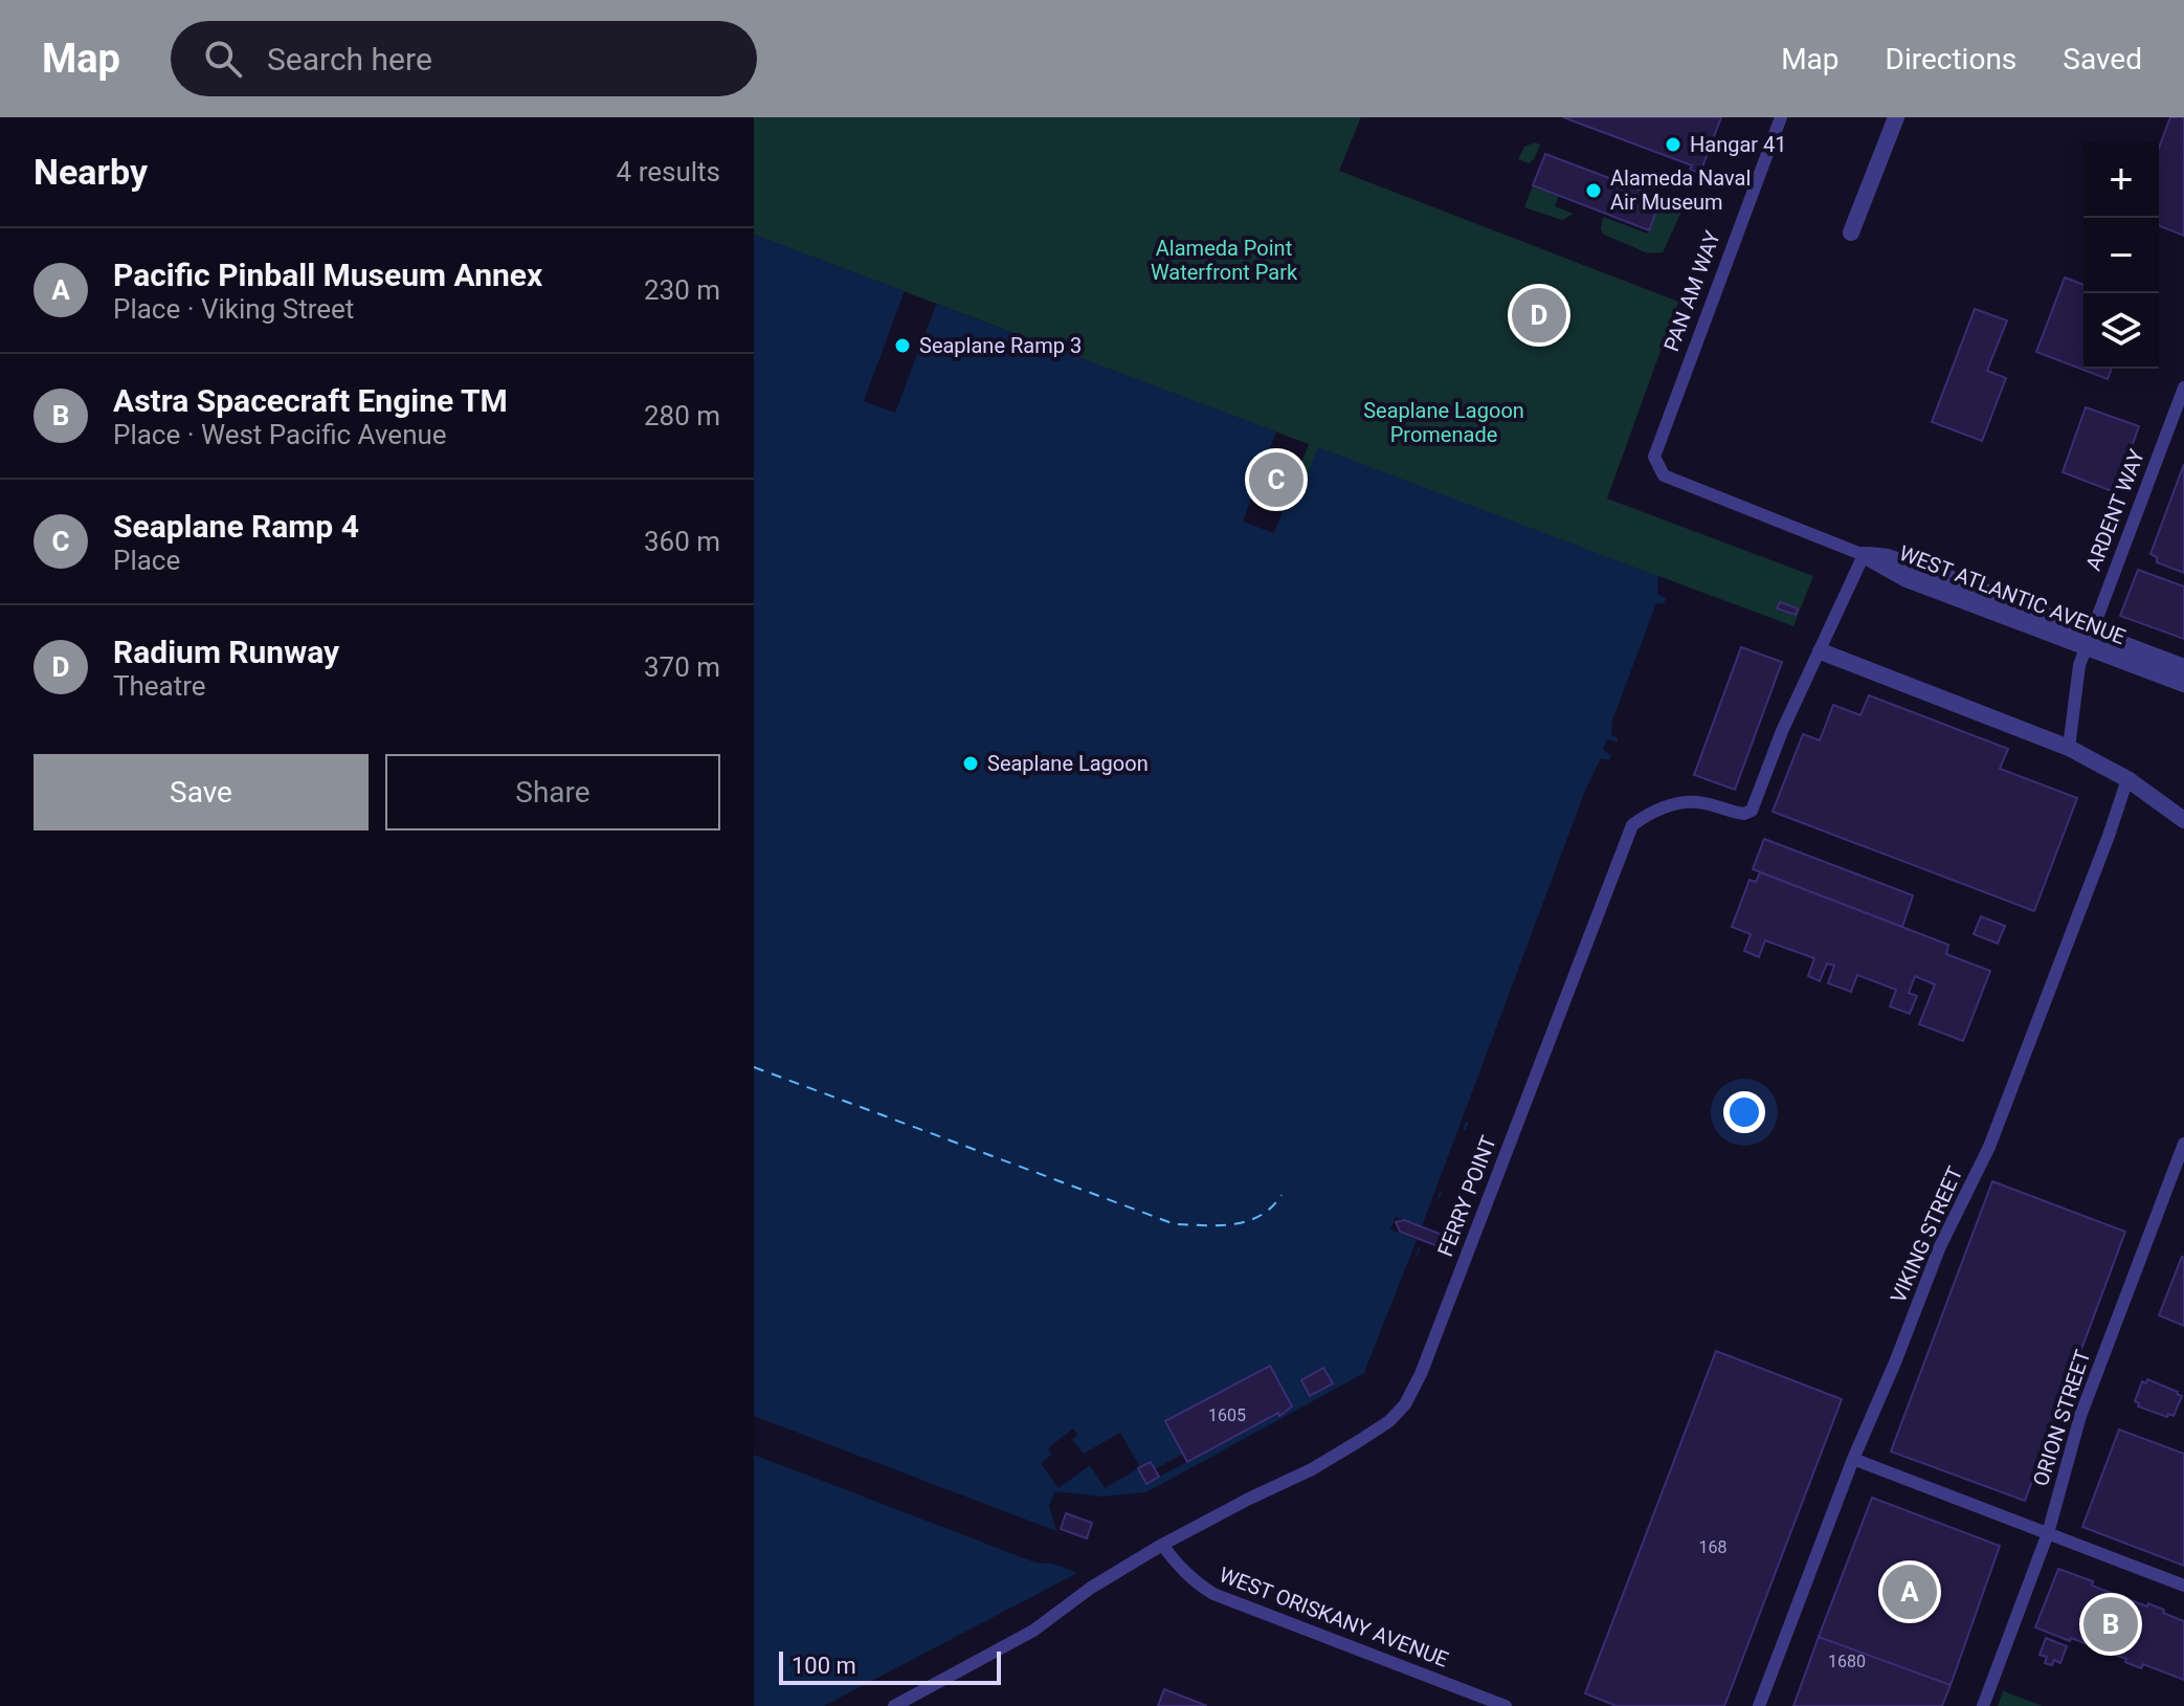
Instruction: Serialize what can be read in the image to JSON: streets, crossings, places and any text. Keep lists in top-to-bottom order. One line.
{"streets":{"street":["PAN AM WAY","ARDENT WAY","WEST ATLANTIC AVENUE","FERRY POINT","VIKING STREET","ORION STREET","WEST ORISKANY AVENUE"]},"crossings":[["PAN AM WAY","WEST ATLANTIC AVENUE"],["PAN AM WAY","FERRY POINT"],["ARDENT WAY","WEST ATLANTIC AVENUE"],["WEST ATLANTIC AVENUE","FERRY POINT"],["FERRY POINT","WEST ORISKANY AVENUE"]],"parks":["Alameda Point Waterfront Park","Seaplane Lagoon Promenade"],"places":["Hangar 41","Alameda Naval Air Museum","Seaplane Ramp 3","Seaplane Lagoon"],"house_numbers":["1605","168","1680"],"scale_bar":"100 m","page":{"header":"Map","search":"Search here","nav":["Map","Directions","Saved"],"heading":["Nearby","4 results"],"map_buttons":["+","−"],"list":[{"mark":"A","name":"Pacific Pinball Museum Annex","note":"Place · Viking Street","value":"230 m"},{"mark":"B","name":"Astra Spacecraft Engine TM","note":"Place · West Pacific Avenue","value":"280 m"},{"mark":"C","name":"Seaplane Ramp 4","note":"Place","value":"360 m"},{"mark":"D","name":"Radium Runway","note":"Theatre","value":"370 m"}],"pins":["D","C","A","B"],"buttons":["Save","Share"],"scale":"100 m"}}
